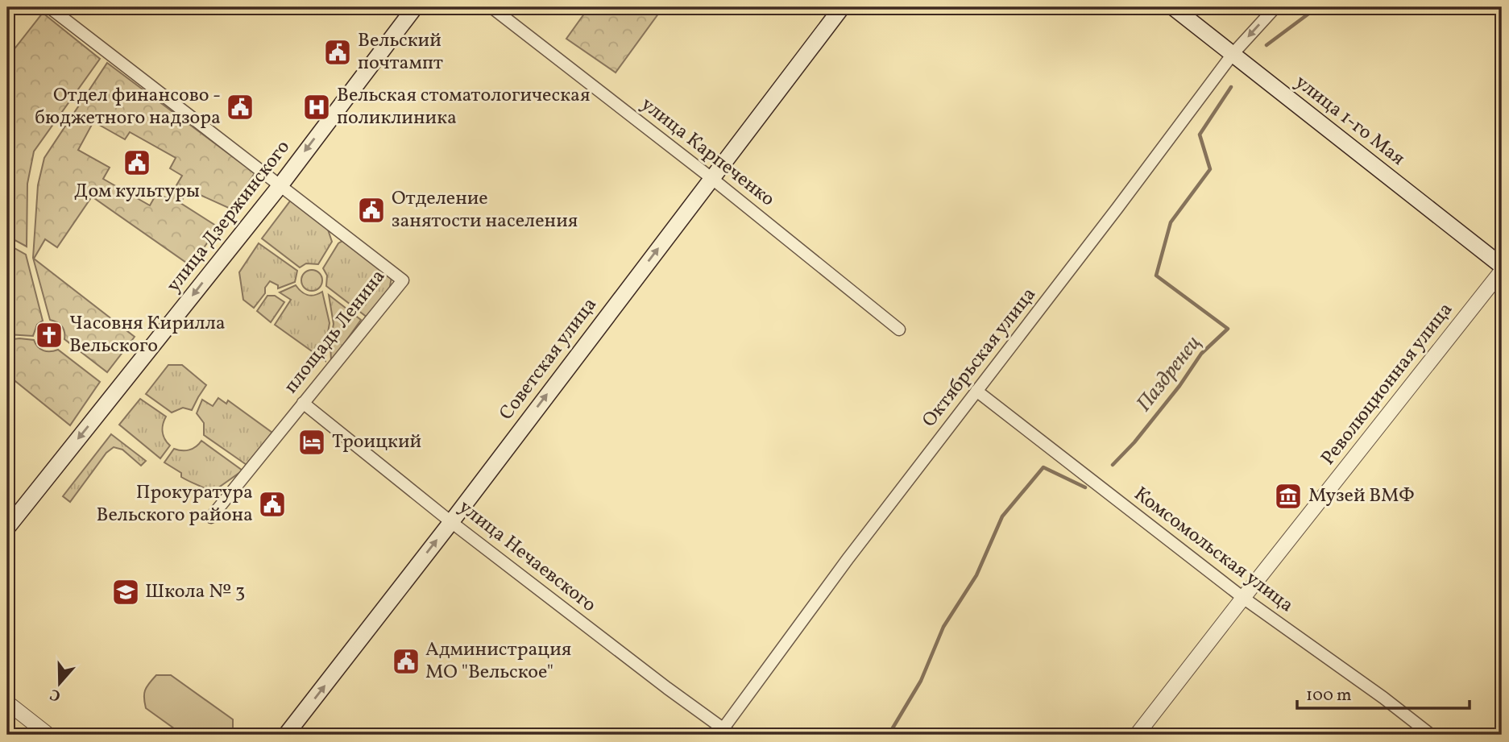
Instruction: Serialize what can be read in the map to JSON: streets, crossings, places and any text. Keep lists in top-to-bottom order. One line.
{"streets":{"main road":["улица 1-го Мая","улица Дзержинского","Советская улица"],"street":["улица Карпеченко","площадь Ленина","Октябрьская улица","Революционная улица","Комсомольская улица","улица Нечаевского"]},"crossings":[["улица 1-го Мая","Октябрьская улица"],["улица Карпеченко","Советская улица"],["улица Дзержинского","площадь Ленина"],["площадь Ленина","улица Нечаевского"],["Октябрьская улица","Комсомольская улица"],["Октябрьская улица","улица Нечаевского"],["Советская улица","улица Нечаевского"],["Революционная улица","Комсомольская улица"]],"one_way":["улица Дзержинского","Советская улица"],"water":["Паздренец"],"places":{"public building":["Вельский почтампт","Отдел финансово - бюджетного надзора","Дом культуры","Отделение занятости населения","Прокуратура Вельского района","Администрация МО \"Вельское\""],"hospital":["Вельская стоматологическая поликлиника"],"church":["Часовня Кирилла Вельского"],"hotel":["Троицкий"],"museum":["Музей ВМФ"],"school or university":["Школа № 3"]},"scale_bar":"100 m","north":"bottom"}
